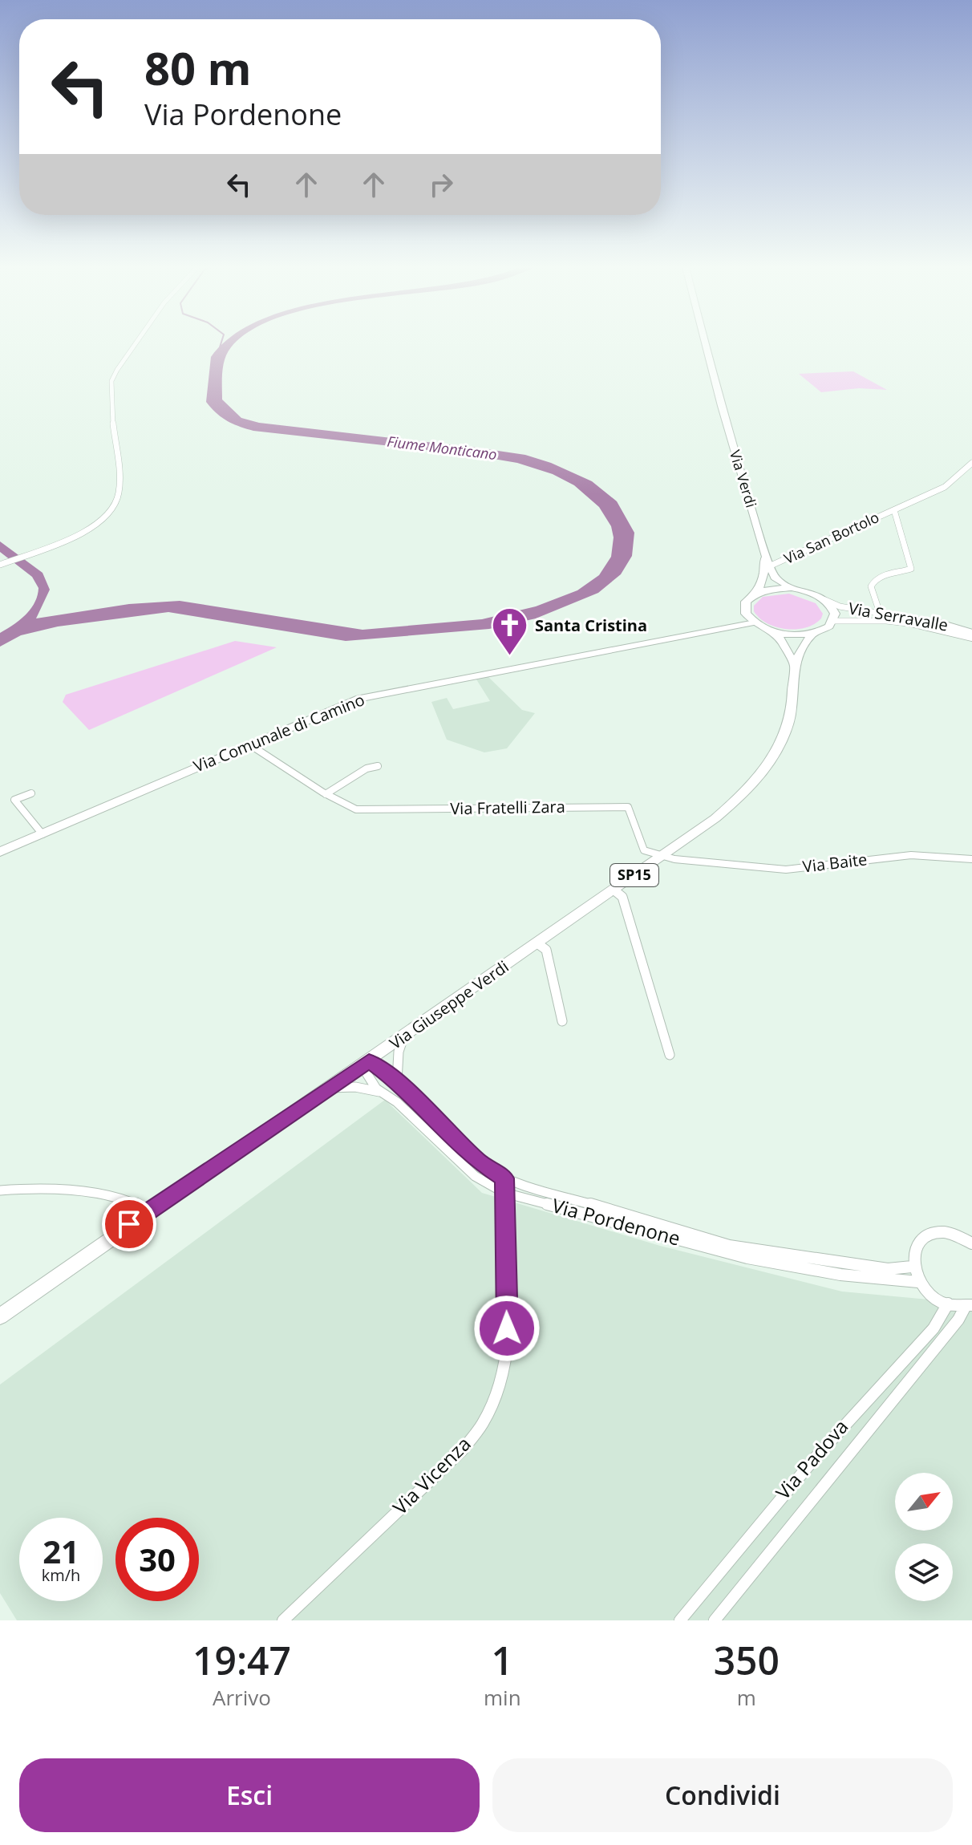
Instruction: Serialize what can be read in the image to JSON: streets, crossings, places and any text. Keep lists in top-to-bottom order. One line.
{"streets":{"main road":["Via Verdi","Via Comunale di Camino","SP15","Via Giuseppe Verdi"],"street":["Via San Bortolo","Via Serravalle","Via Fratelli Zara","Via Baite","Via Pordenone","Via Padova","Via Vicenza"]},"crossings":[["Via Verdi","Via San Bortolo"],["Via San Bortolo","Via Serravalle"],["Via Comunale di Camino","Via Fratelli Zara"],["Via Fratelli Zara","Via Baite"],["Via Fratelli Zara","Via Giuseppe Verdi"],["Via Baite","Via Giuseppe Verdi"],["Via Giuseppe Verdi","Via Pordenone"],["Via Pordenone","Via Vicenza"]],"water":["Fiume Monticano"],"places":{"church":["Santa Cristina"]},"north":"top right","page":{"turn":["80 m","Via Pordenone"],"speed":"21 km/h","limit":"30","eta":["19:47","Arrivo","1","min","350","m"],"buttons":["Esci","Condividi"]}}
